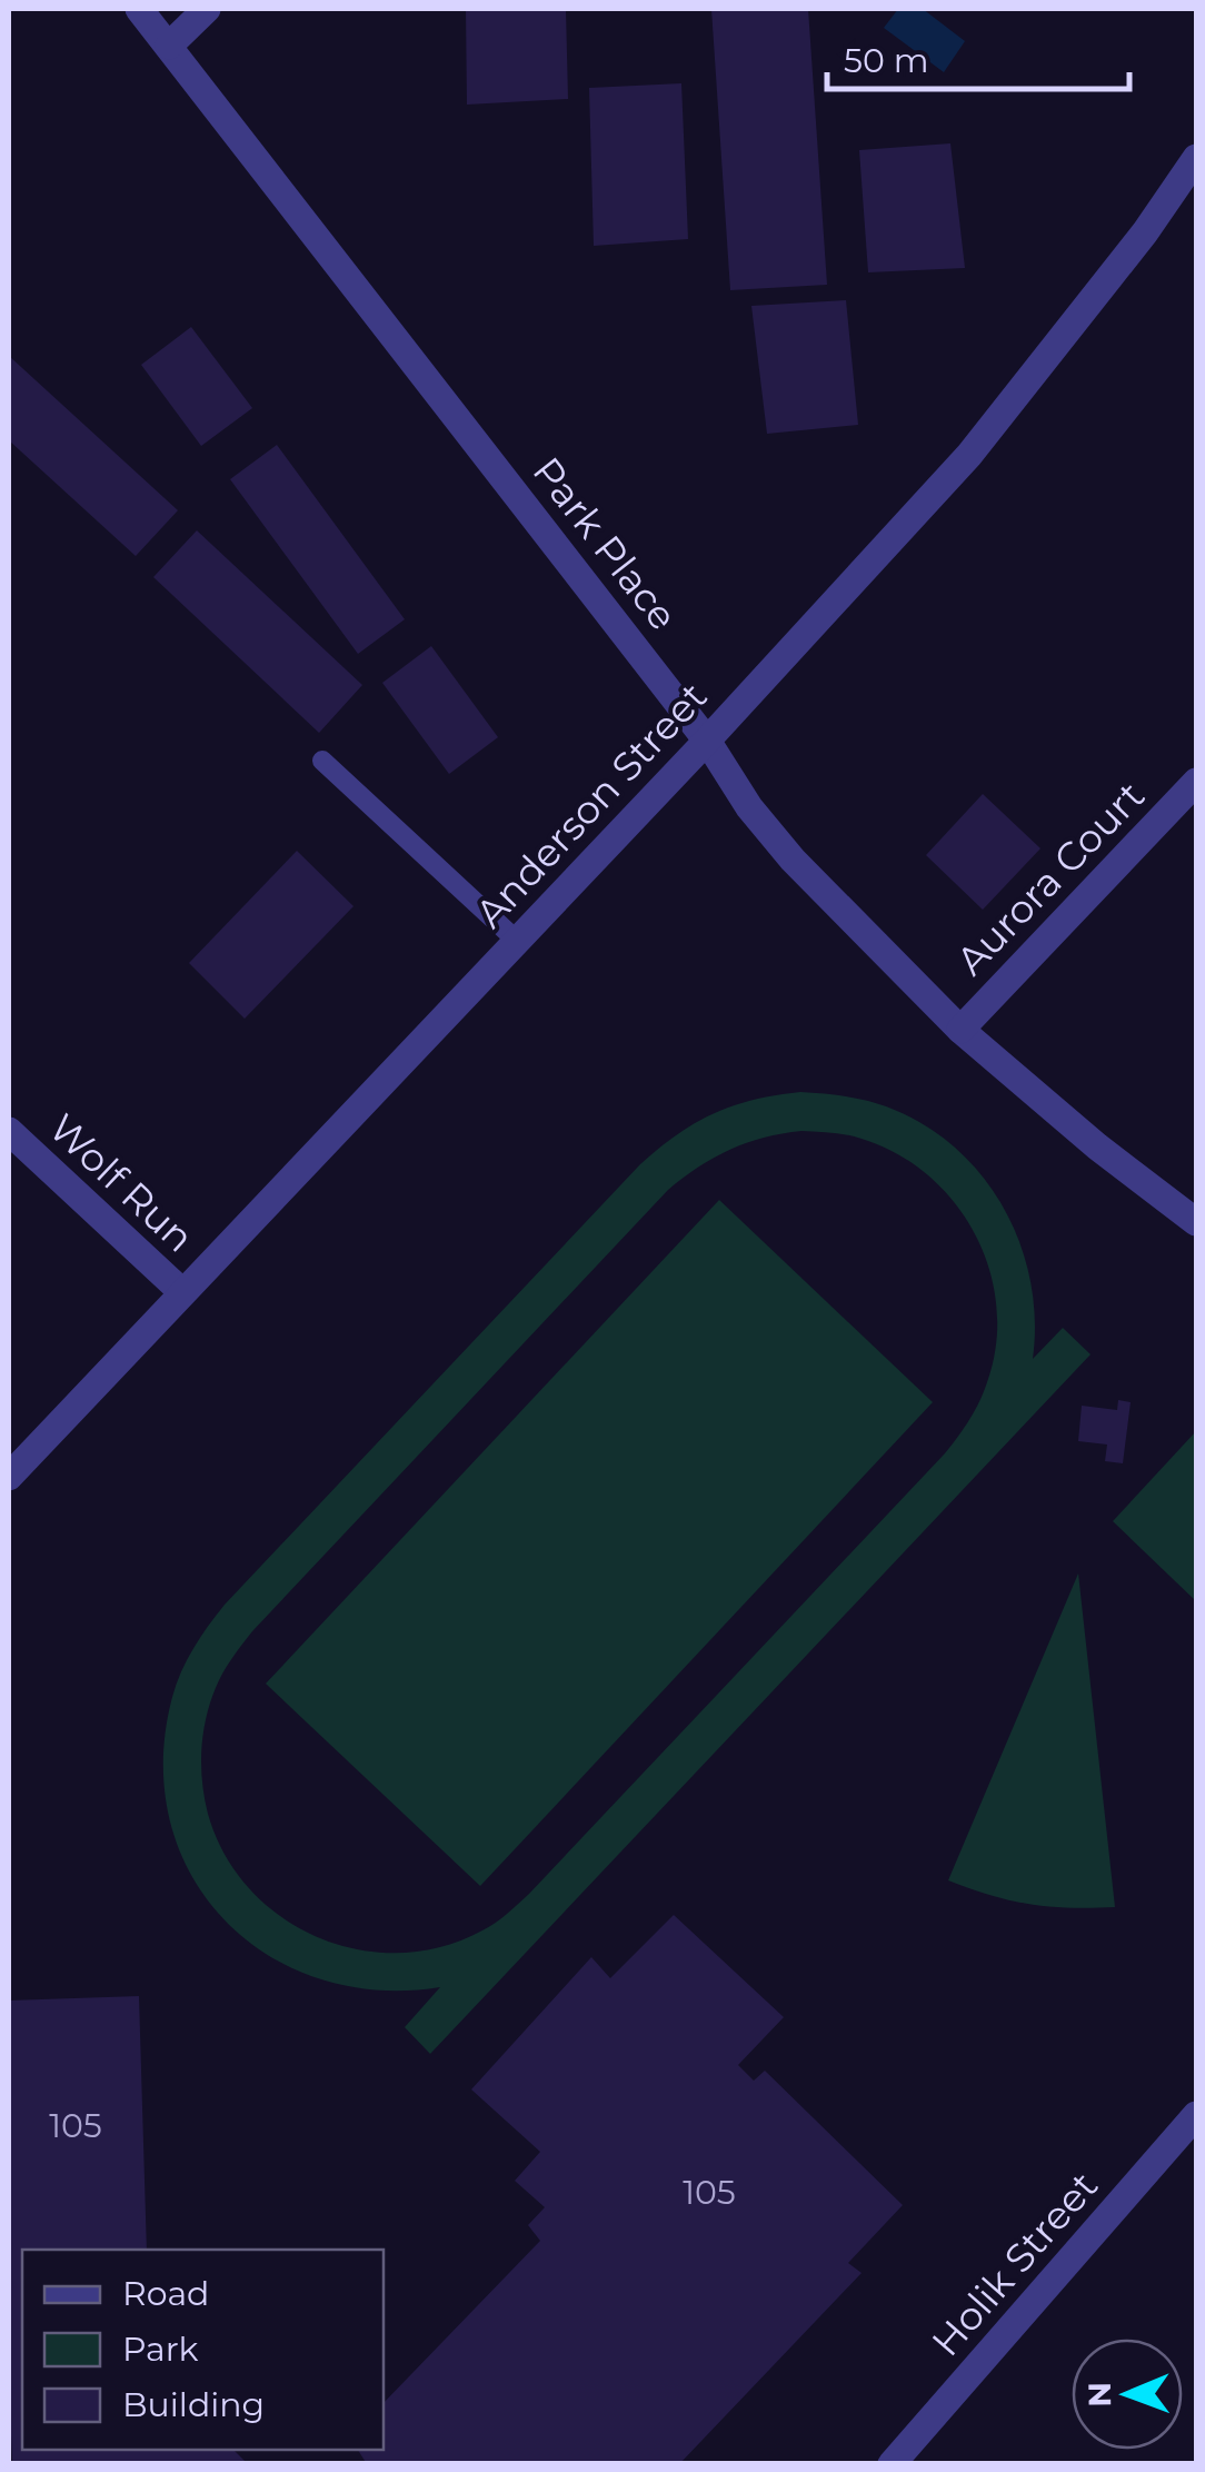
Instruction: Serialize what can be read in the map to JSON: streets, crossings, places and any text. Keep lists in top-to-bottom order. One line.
{"streets":{"street":["Park Place","Anderson Street","Aurora Court","Wolf Run","Holik Street"]},"crossings":[["Park Place","Anderson Street"],["Park Place","Aurora Court"],["Anderson Street","Wolf Run"]],"house_numbers":["105","105"],"legend":["Road","Park","Building"],"scale_bar":"50 m","north":"left"}
